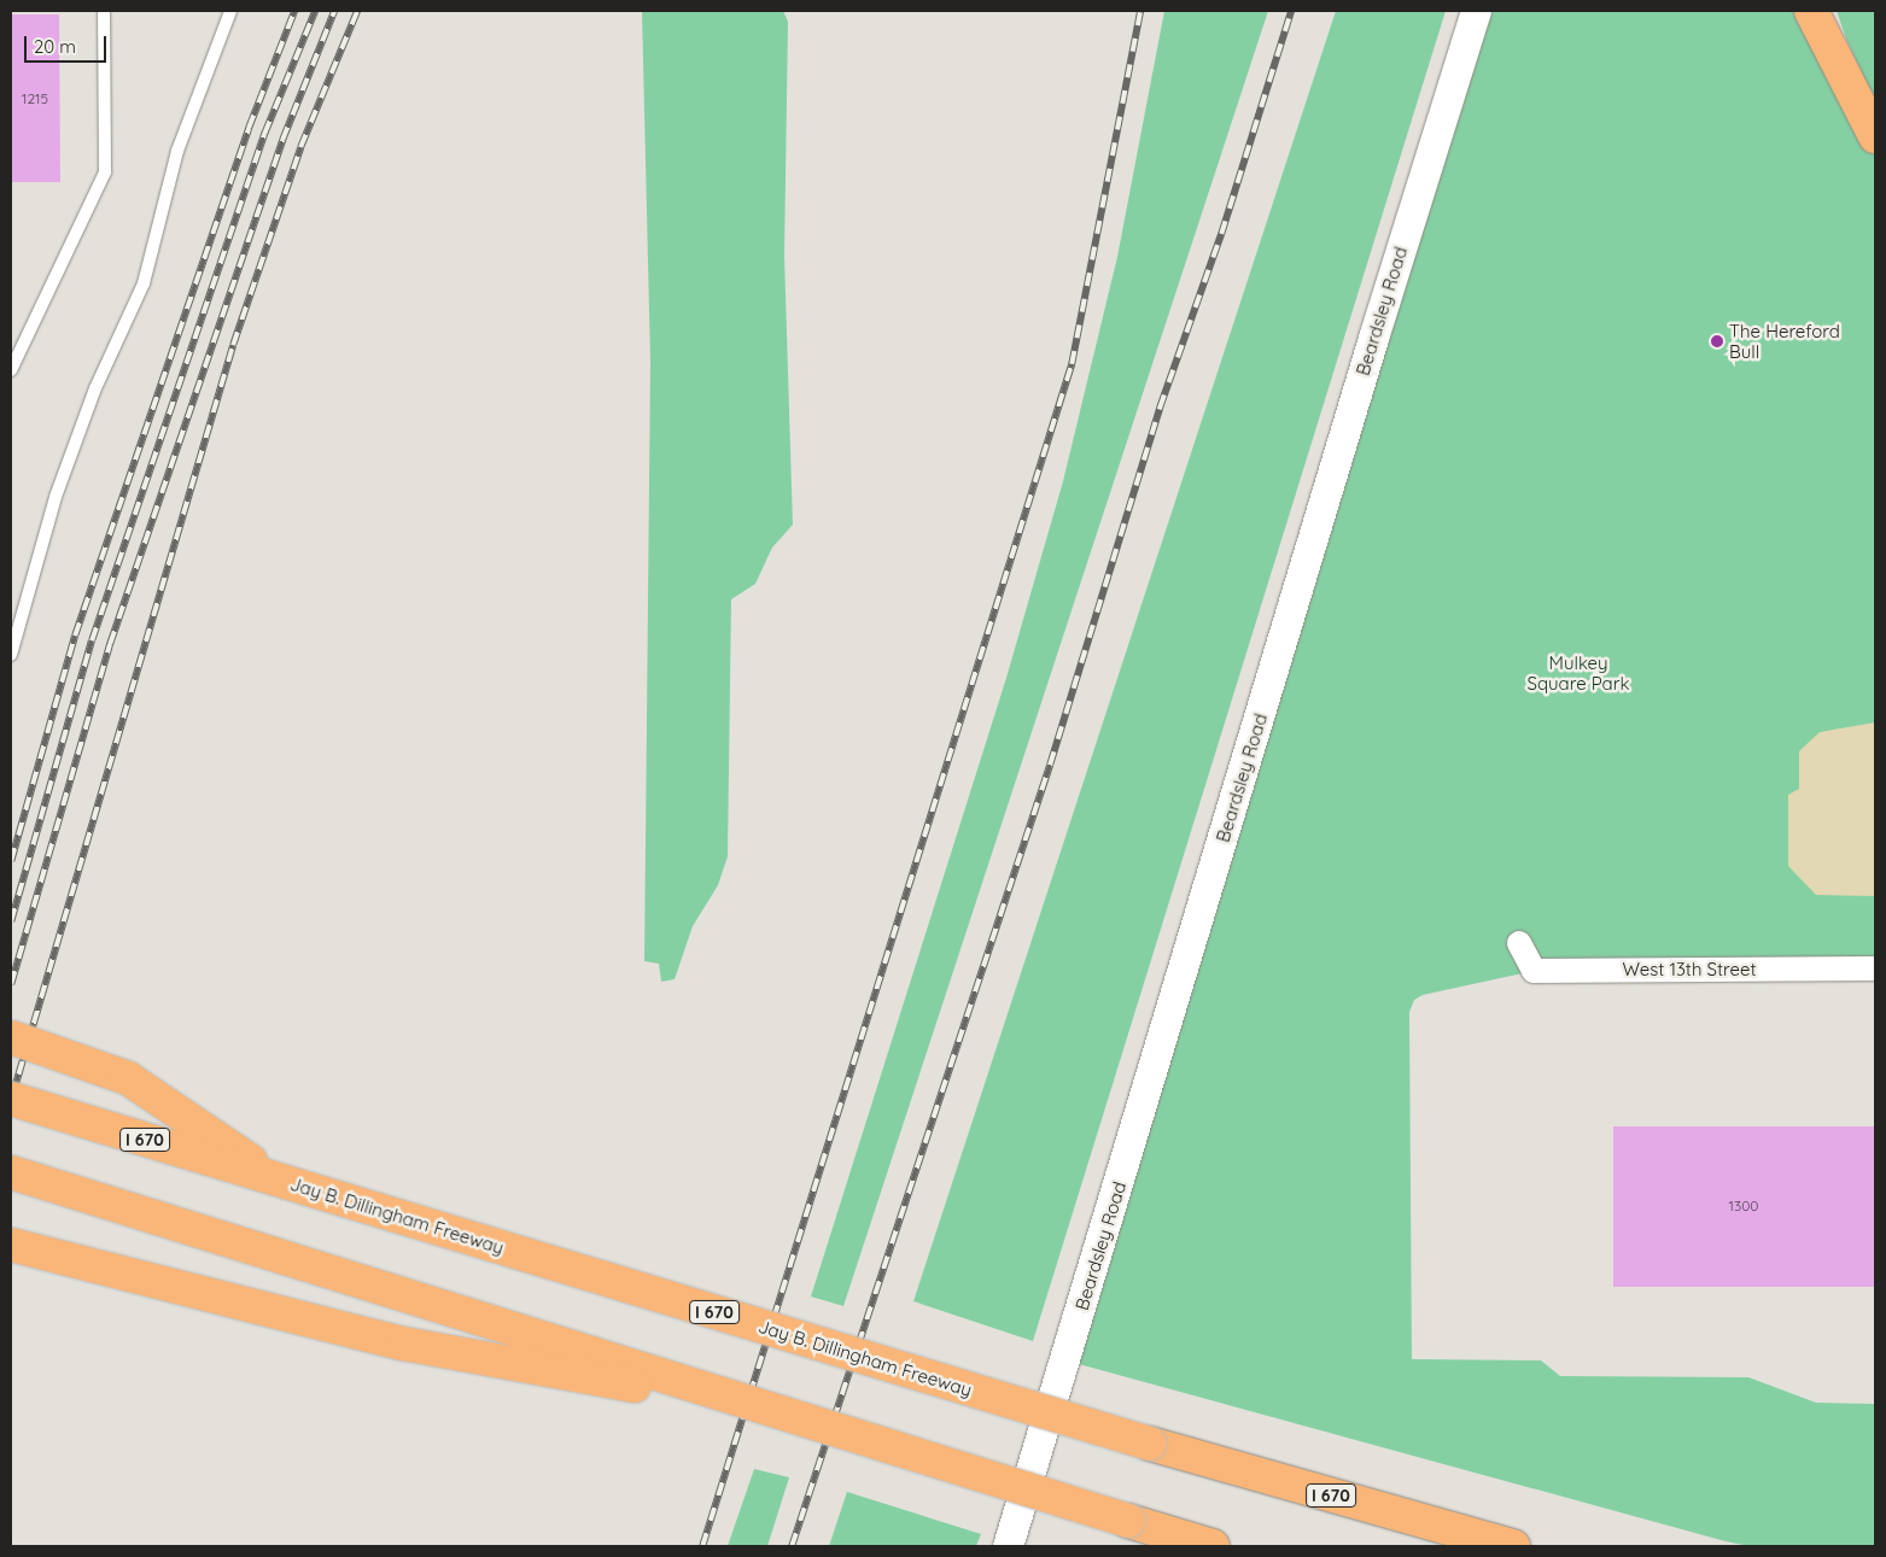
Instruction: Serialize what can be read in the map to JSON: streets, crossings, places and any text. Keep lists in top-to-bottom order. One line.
{"streets":{"highway":["I 670","Jay B. Dillingham Freeway"],"street":["Beardsley Road","West 13th Street"]},"parks":["Mulkey Square Park"],"places":["The Hereford Bull"],"house_numbers":["1215","1300"],"scale_bar":"20 m"}
